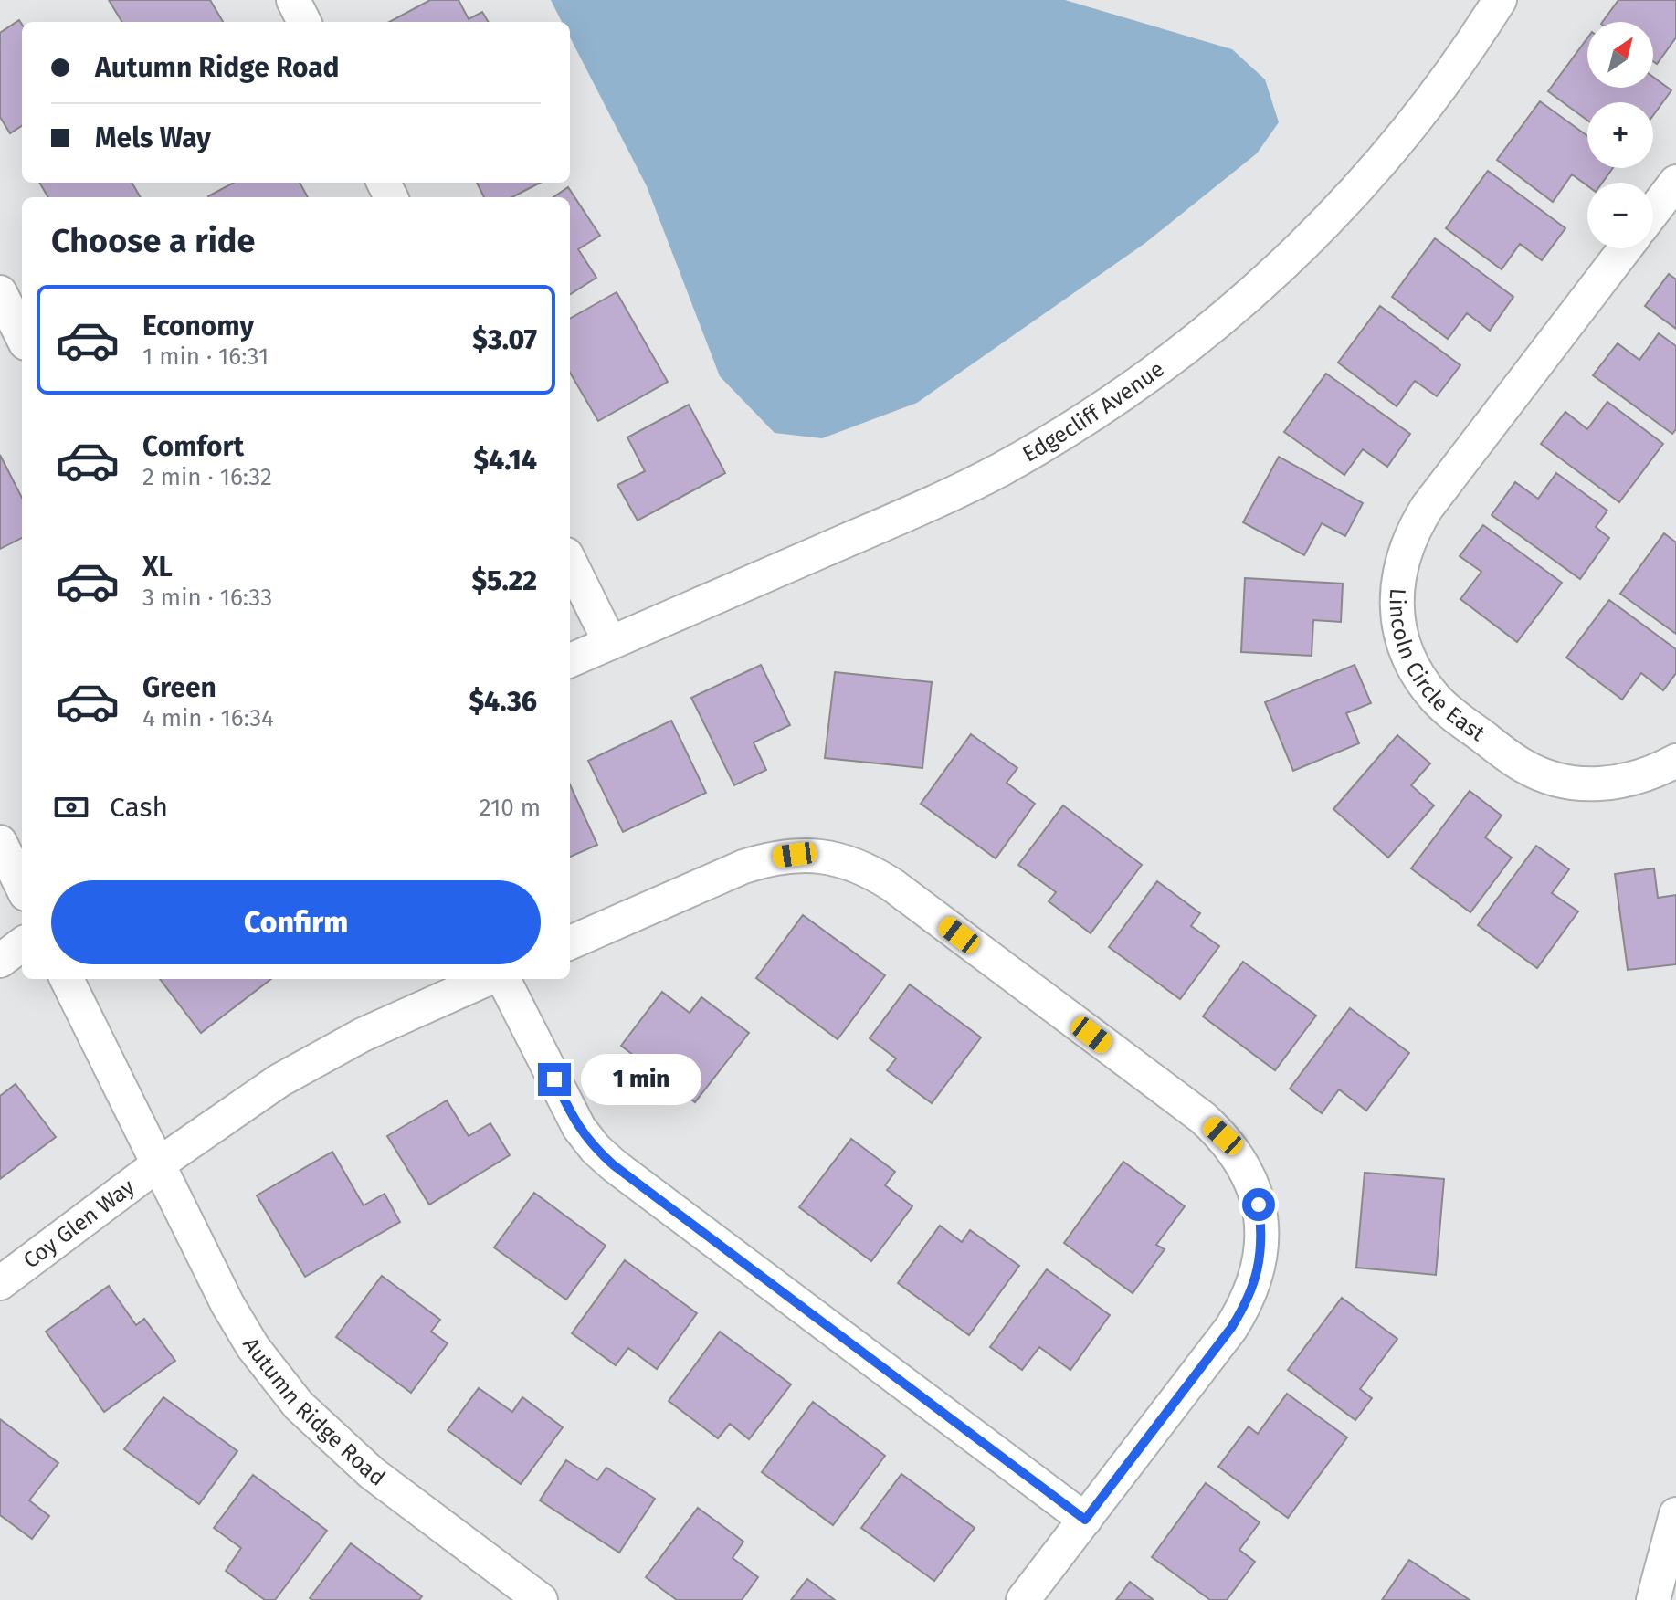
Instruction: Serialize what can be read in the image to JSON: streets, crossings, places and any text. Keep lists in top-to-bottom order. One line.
{"streets":{"street":["Edgecliff Avenue","Lincoln Circle East","Coy Glen Way","Autumn Ridge Road"]},"crossings":[["Coy Glen Way","Autumn Ridge Road"]],"north":"top right","page":{"map_buttons":["+","−"],"banner":["Autumn Ridge Road","Mels Way"],"heading":"Choose a ride","list":[{"name":"Economy","note":"1 min · 16:31","value":"$3.07"},{"name":"Comfort","note":"2 min · 16:32","value":"$4.14"},{"name":"XL","note":"3 min · 16:33","value":"$5.22"},{"name":"Green","note":"4 min · 16:34","value":"$4.36"}],"pay":["Cash","210 m"],"buttons":"Confirm","bubble":"1 min"}}
